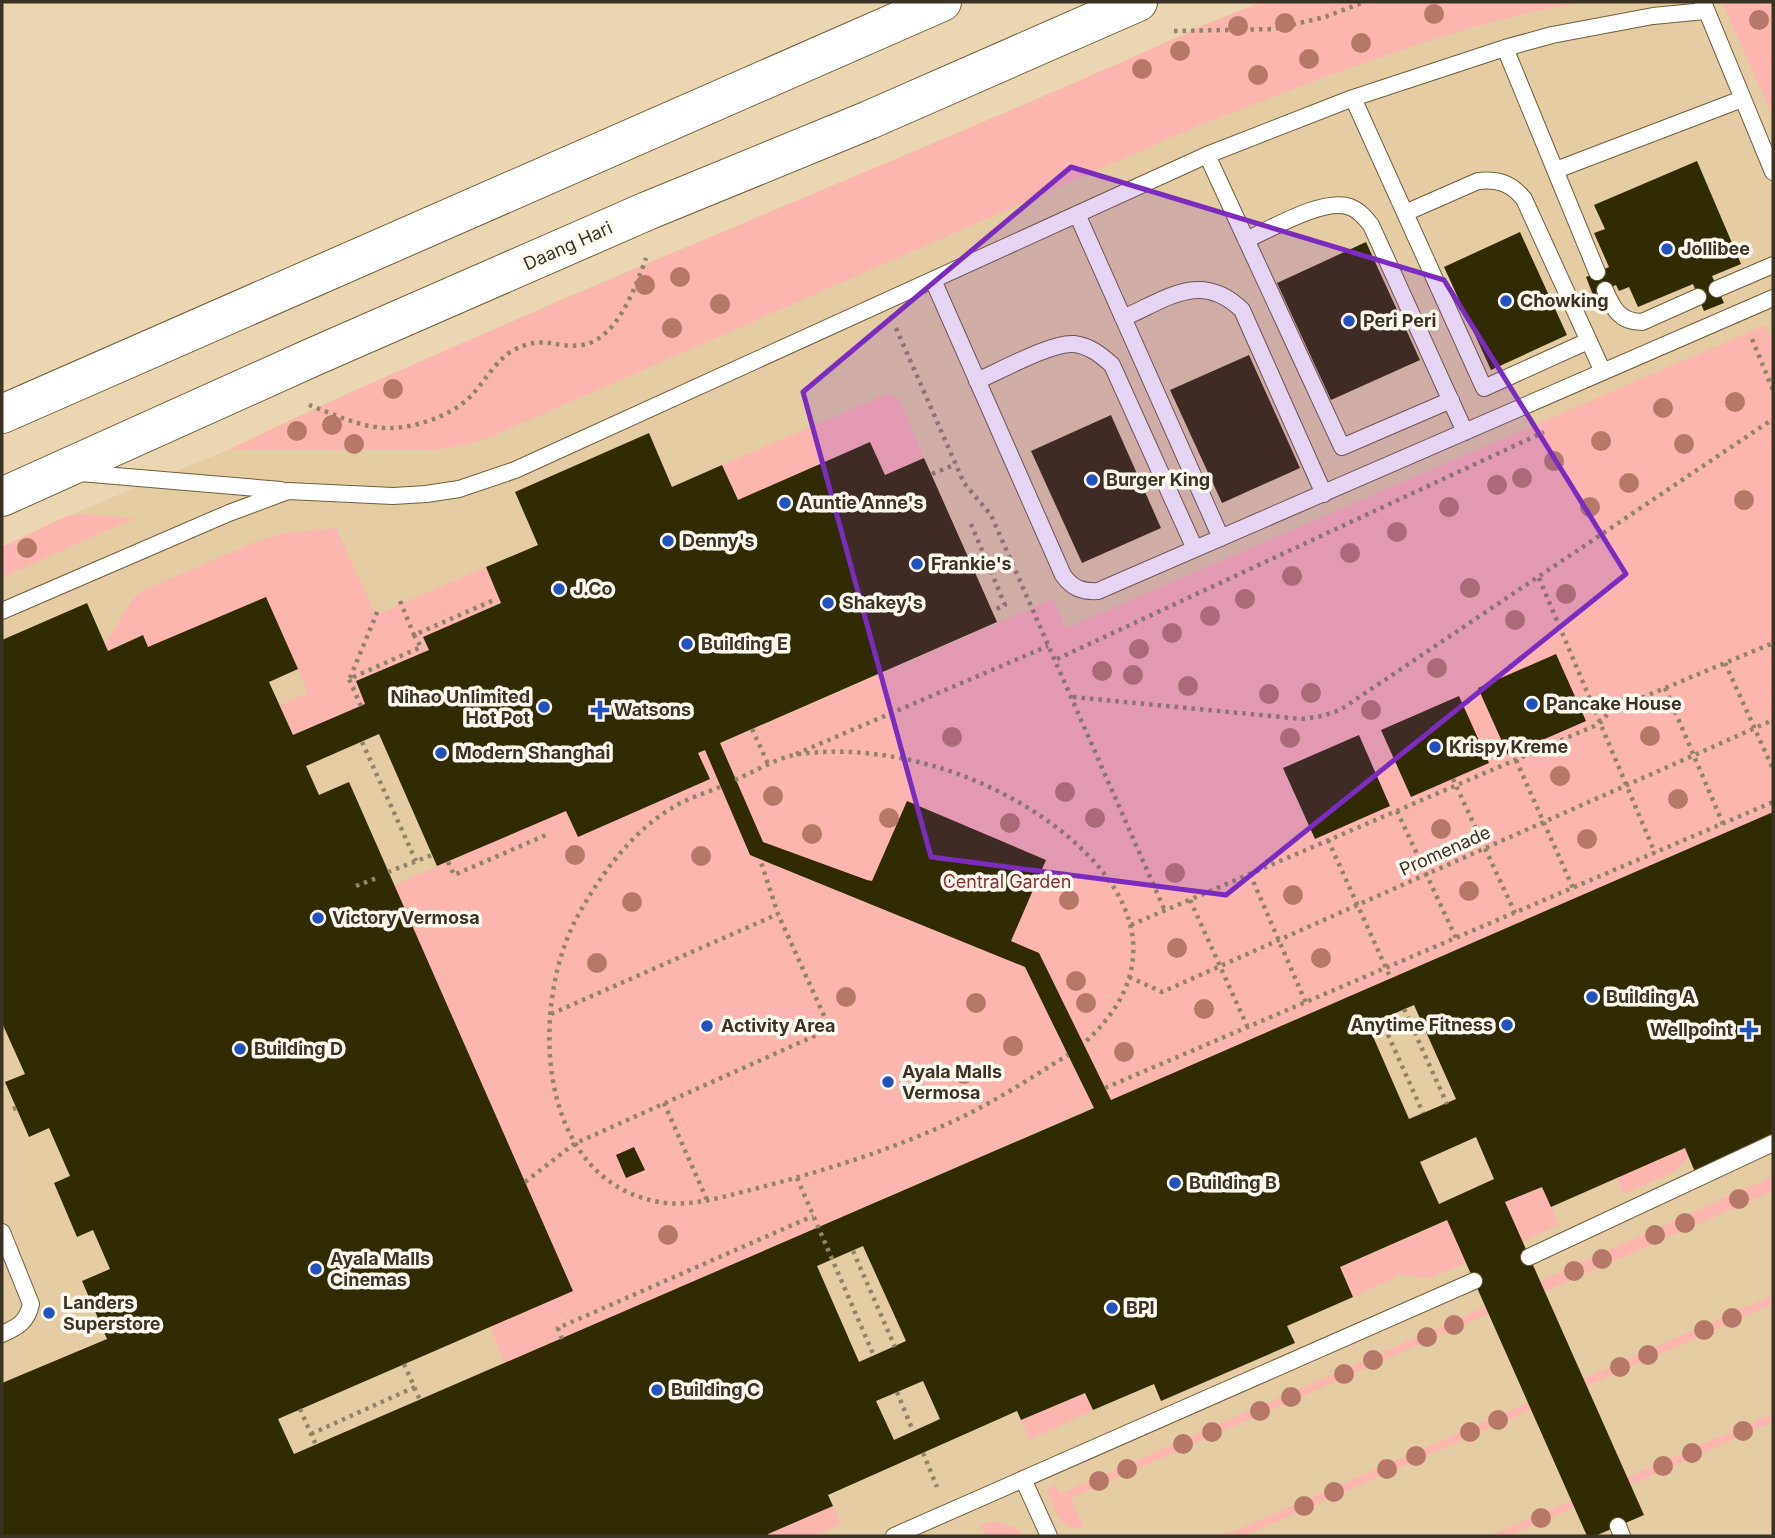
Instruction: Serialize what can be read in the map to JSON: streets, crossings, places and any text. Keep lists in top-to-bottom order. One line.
{"streets":{"main road":["Daang Hari"],"path":["Promenade"]},"parks":["Central Garden"],"places":{"other":["Jollibee","Chowking","Peri Peri","Burger King","Auntie Anne's","Denny's","Frankie's","J.Co","Shakey's","Building E","Pancake House","Nihao Unlimited Hot Pot","Krispy Kreme","Modern Shanghai","Victory Vermosa","Building A","Anytime Fitness","Activity Area","Building D","Ayala Malls Vermosa","Building B","Ayala Malls Cinemas","BPI","Landers Superstore","Building C"],"health":["Watsons","Wellpoint"]}}
